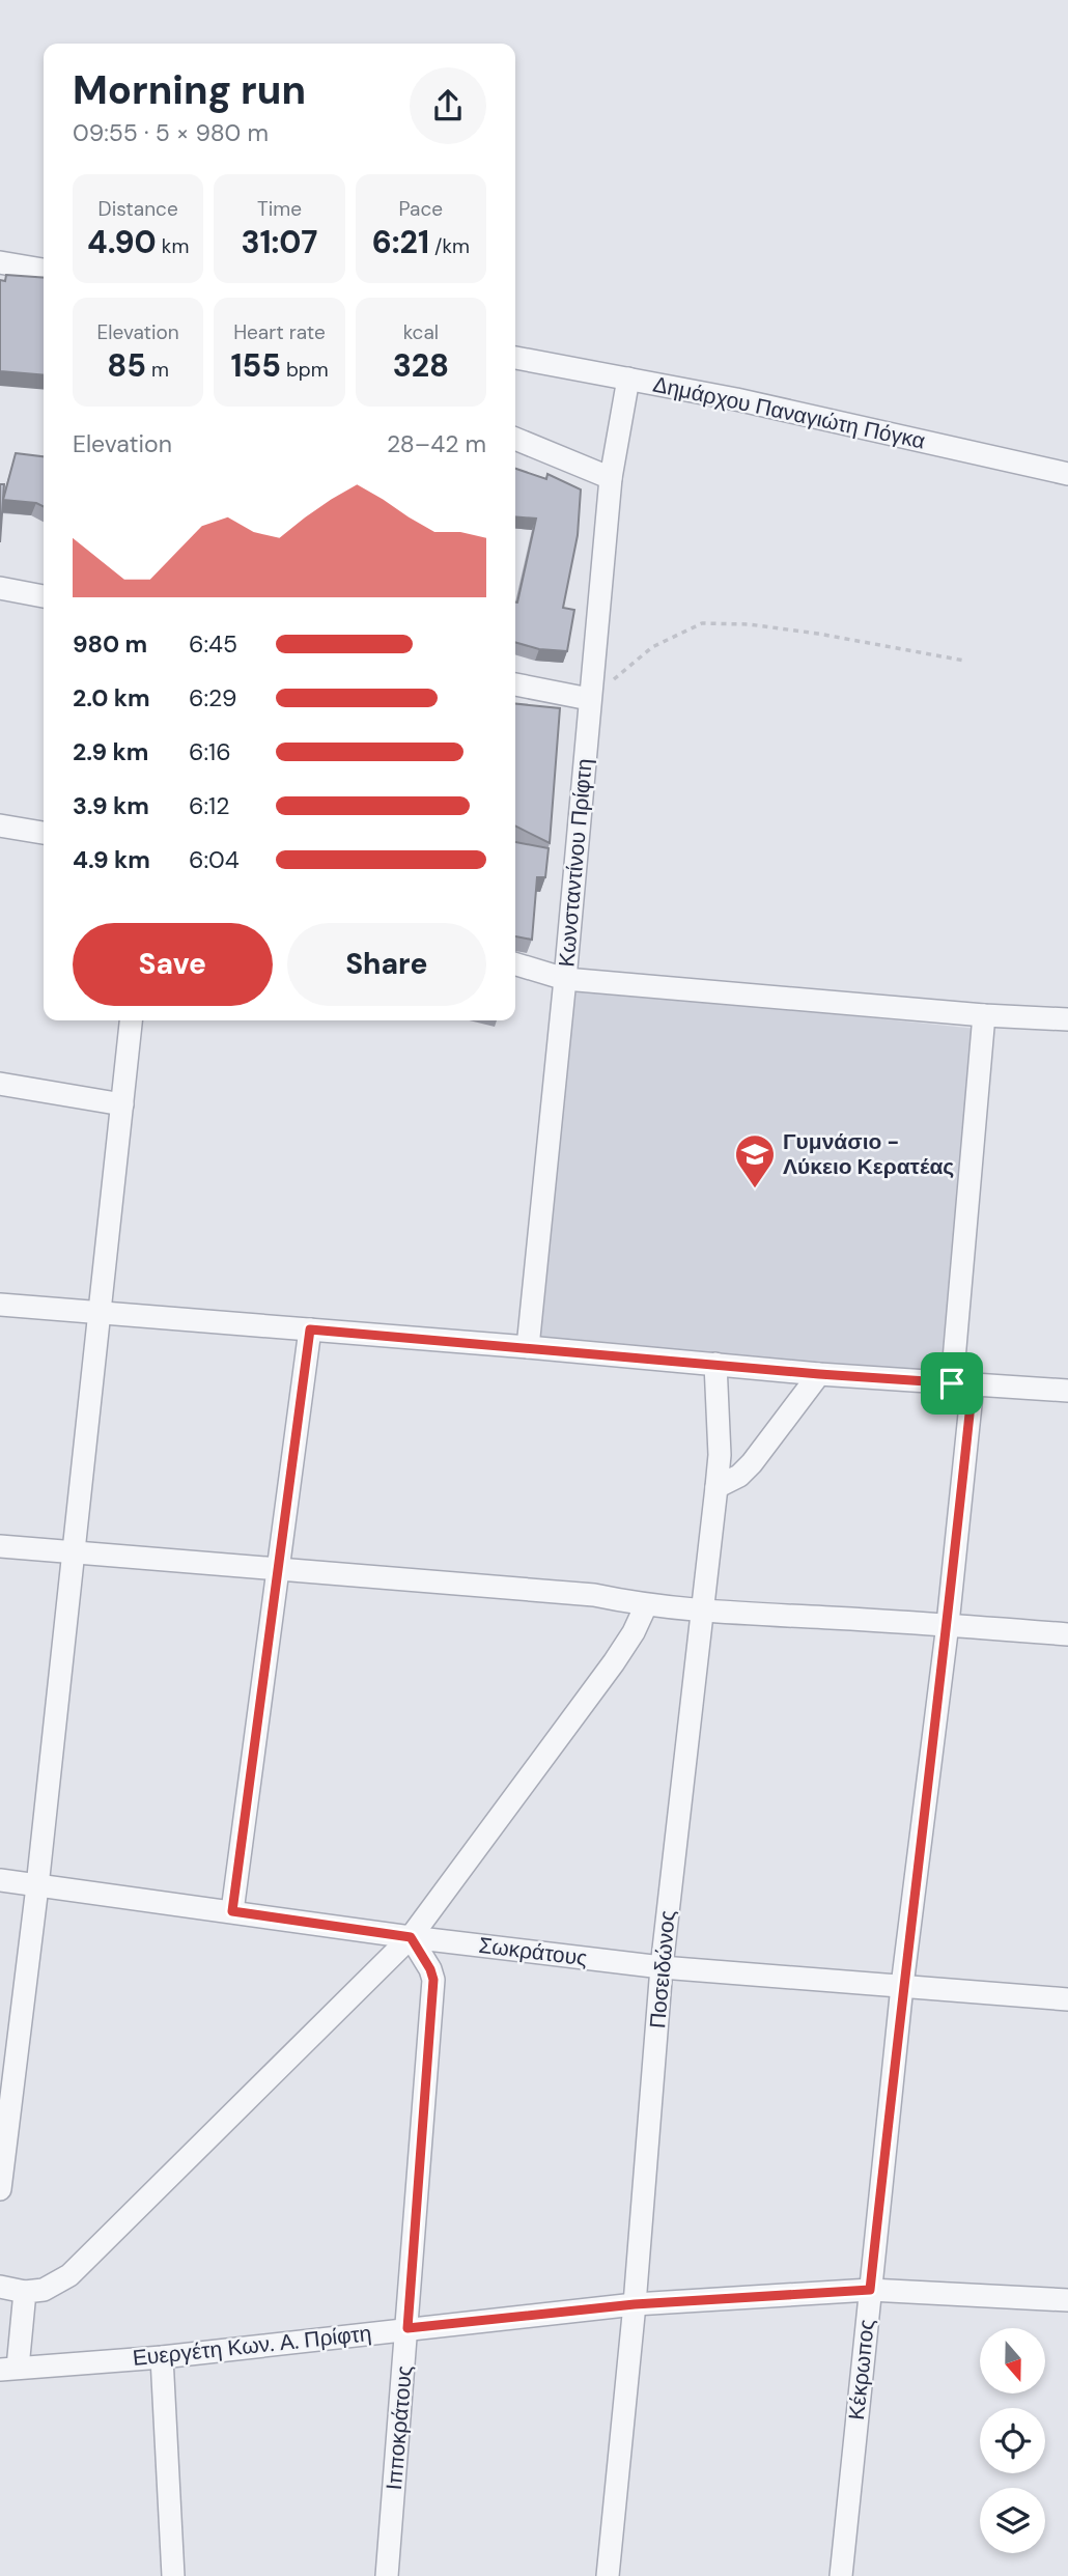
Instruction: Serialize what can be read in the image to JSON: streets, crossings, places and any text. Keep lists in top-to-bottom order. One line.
{"streets":{"street":["Δημάρχου Παναγιώτη Πόγκα","Κωνσταντίνου Πρίφτη","Σωκράτους","Ποσειδώνος","Ευεργέτη Κων. Α. Πρίφτη","Κέκρωπος","Ιπποκράτους"]},"crossings":[["Δημάρχου Παναγιώτη Πόγκα","Κωνσταντίνου Πρίφτη"],["Σωκράτους","Ποσειδώνος"],["Σωκράτους","Κέκρωπος"],["Σωκράτους","Ιπποκράτους"],["Ποσειδώνος","Ευεργέτη Κων. Α. Πρίφτη"],["Ευεργέτη Κων. Α. Πρίφτη","Κέκρωπος"],["Ευεργέτη Κων. Α. Πρίφτη","Ιπποκράτους"]],"places":{"school or university":["Γυμνάσιο - Λύκειο Κερατέας"]},"north":"bottom","page":{"heading":["Morning run","09:55 · 5 × 980 m"],"stats":[["Distance","4.90 km"],["Time","31:07"],["Pace","6:21 /km"],["Elevation","85 m"],["Heart rate","155 bpm"],["kcal","328"]],"chart":["Elevation","28–42 m"],"list":[{"name":"980 m","note":"6:45"},{"name":"2.0 km","note":"6:29"},{"name":"2.9 km","note":"6:16"},{"name":"3.9 km","note":"6:12"},{"name":"4.9 km","note":"6:04"}],"buttons":["Save","Share"]}}
